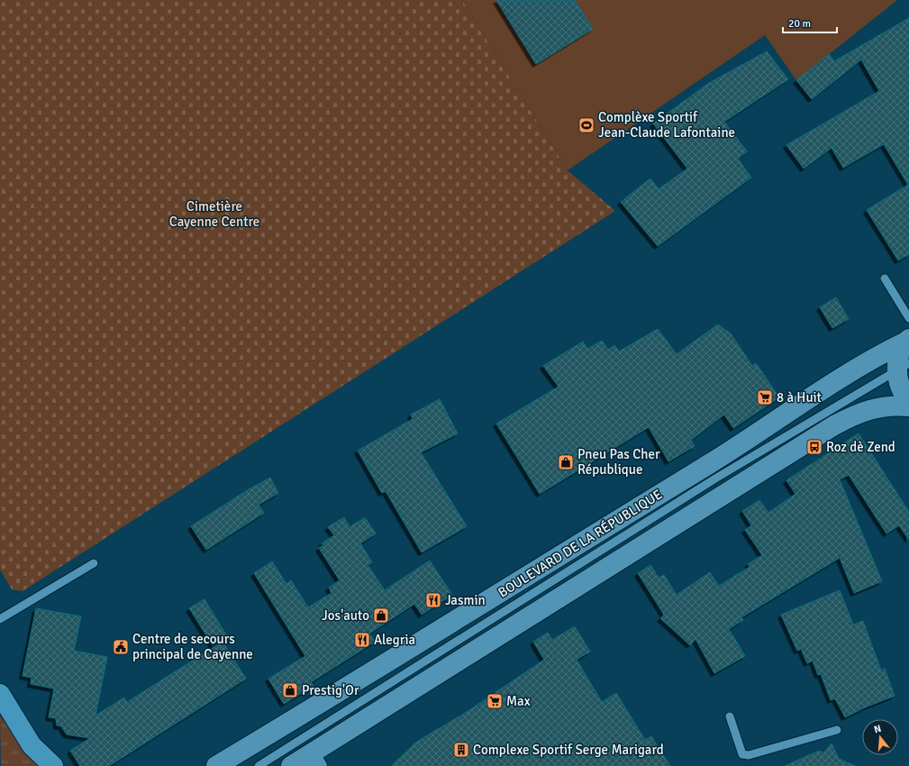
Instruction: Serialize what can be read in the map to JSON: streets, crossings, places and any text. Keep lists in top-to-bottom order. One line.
{"streets":{"street":["BOULEVARD DE LA RÉPUBLIQUE"]},"parks":["Cimetière Cayenne Centre"],"places":{"sports":["Complèxe Sportif Jean-Claude Lafontaine"],"supermarket":["8 à Huit","Max"],"bus stop":["Roz dè Zend"],"shop":["Pneu Pas Cher République","Jos'auto","Prestig'Or"],"restaurant":["Jasmin","Alegria"],"public building":["Centre de secours principal de Cayenne"],"building":["Complexe Sportif Serge Marigard"]},"scale_bar":"20 m","north":"top"}
